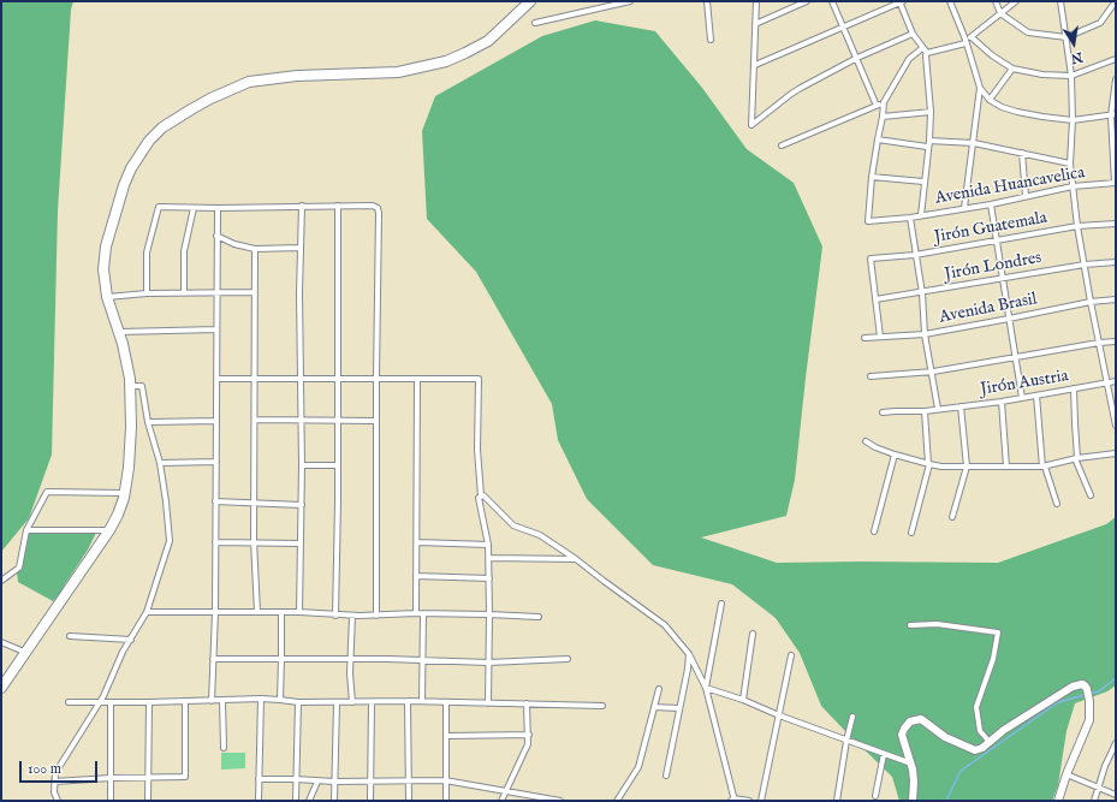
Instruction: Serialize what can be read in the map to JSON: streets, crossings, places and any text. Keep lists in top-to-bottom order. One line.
{"streets":{"street":["Avenida Huancavelica","Jirón Guatemala","Jirón Londres","Avenida Brasil","Jirón Austria"]},"crossings":[["Jirón Guatemala","Jirón Londres"]],"scale_bar":"100 m","north":"bottom"}
